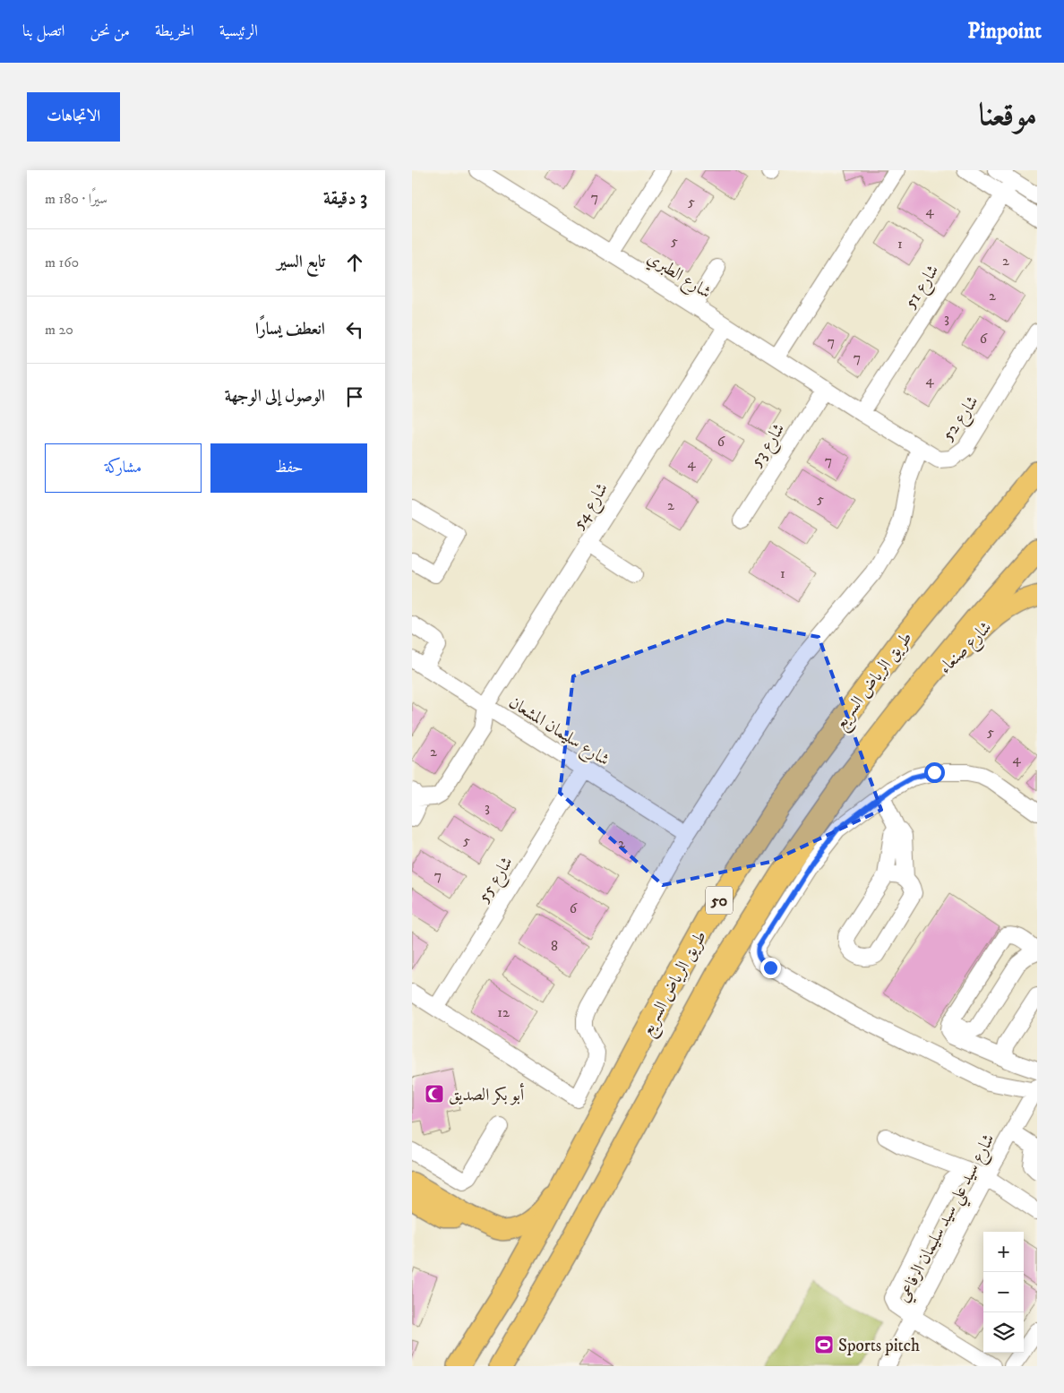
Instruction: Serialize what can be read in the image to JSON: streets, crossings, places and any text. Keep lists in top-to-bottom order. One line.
{"streets":{"highway":["طريق الرياض السريع","50"],"main road":["شارع صنعاء"],"street":["شارع الطبري","شارع 51","شارع 52","شارع 53","شارع 54","شارع سليمان المشعان","شارع 55","شارع سيد علي سيد سليمان الرفاعي"]},"crossings":[["شارع الطبري","شارع 51"],["شارع الطبري","شارع 52"],["شارع الطبري","شارع 53"],["شارع الطبري","شارع 54"],["شارع 51","شارع 52"],["شارع 54","شارع سليمان المشعان"],["شارع صنعاء","طريق الرياض السريع"],["شارع سليمان المشعان","شارع 55"]],"places":{"mosque":["أبو بكر الصديق"],"sports":["Sports pitch"]},"house_numbers":["7","5","4","5","1","2","2","3","6","7","7","4","6","7","4","5","2","1","5","2","4","3","5","2","7","6","8","12"],"page":{"header":"Pinpoint","nav":["الرئيسية","الخريطة","من نحن","اتصل بنا"],"title":"موقعنا","buttons":["الاتجاهات",["حفظ","مشاركة"]],"heading":["3 دقيقة","سيرًا · 180 m"],"list":[["تابع السير","160 m"],["انعطف يسارًا","20 m"],"الوصول إلى الوجهة"],"map_buttons":["+","−"]}}
